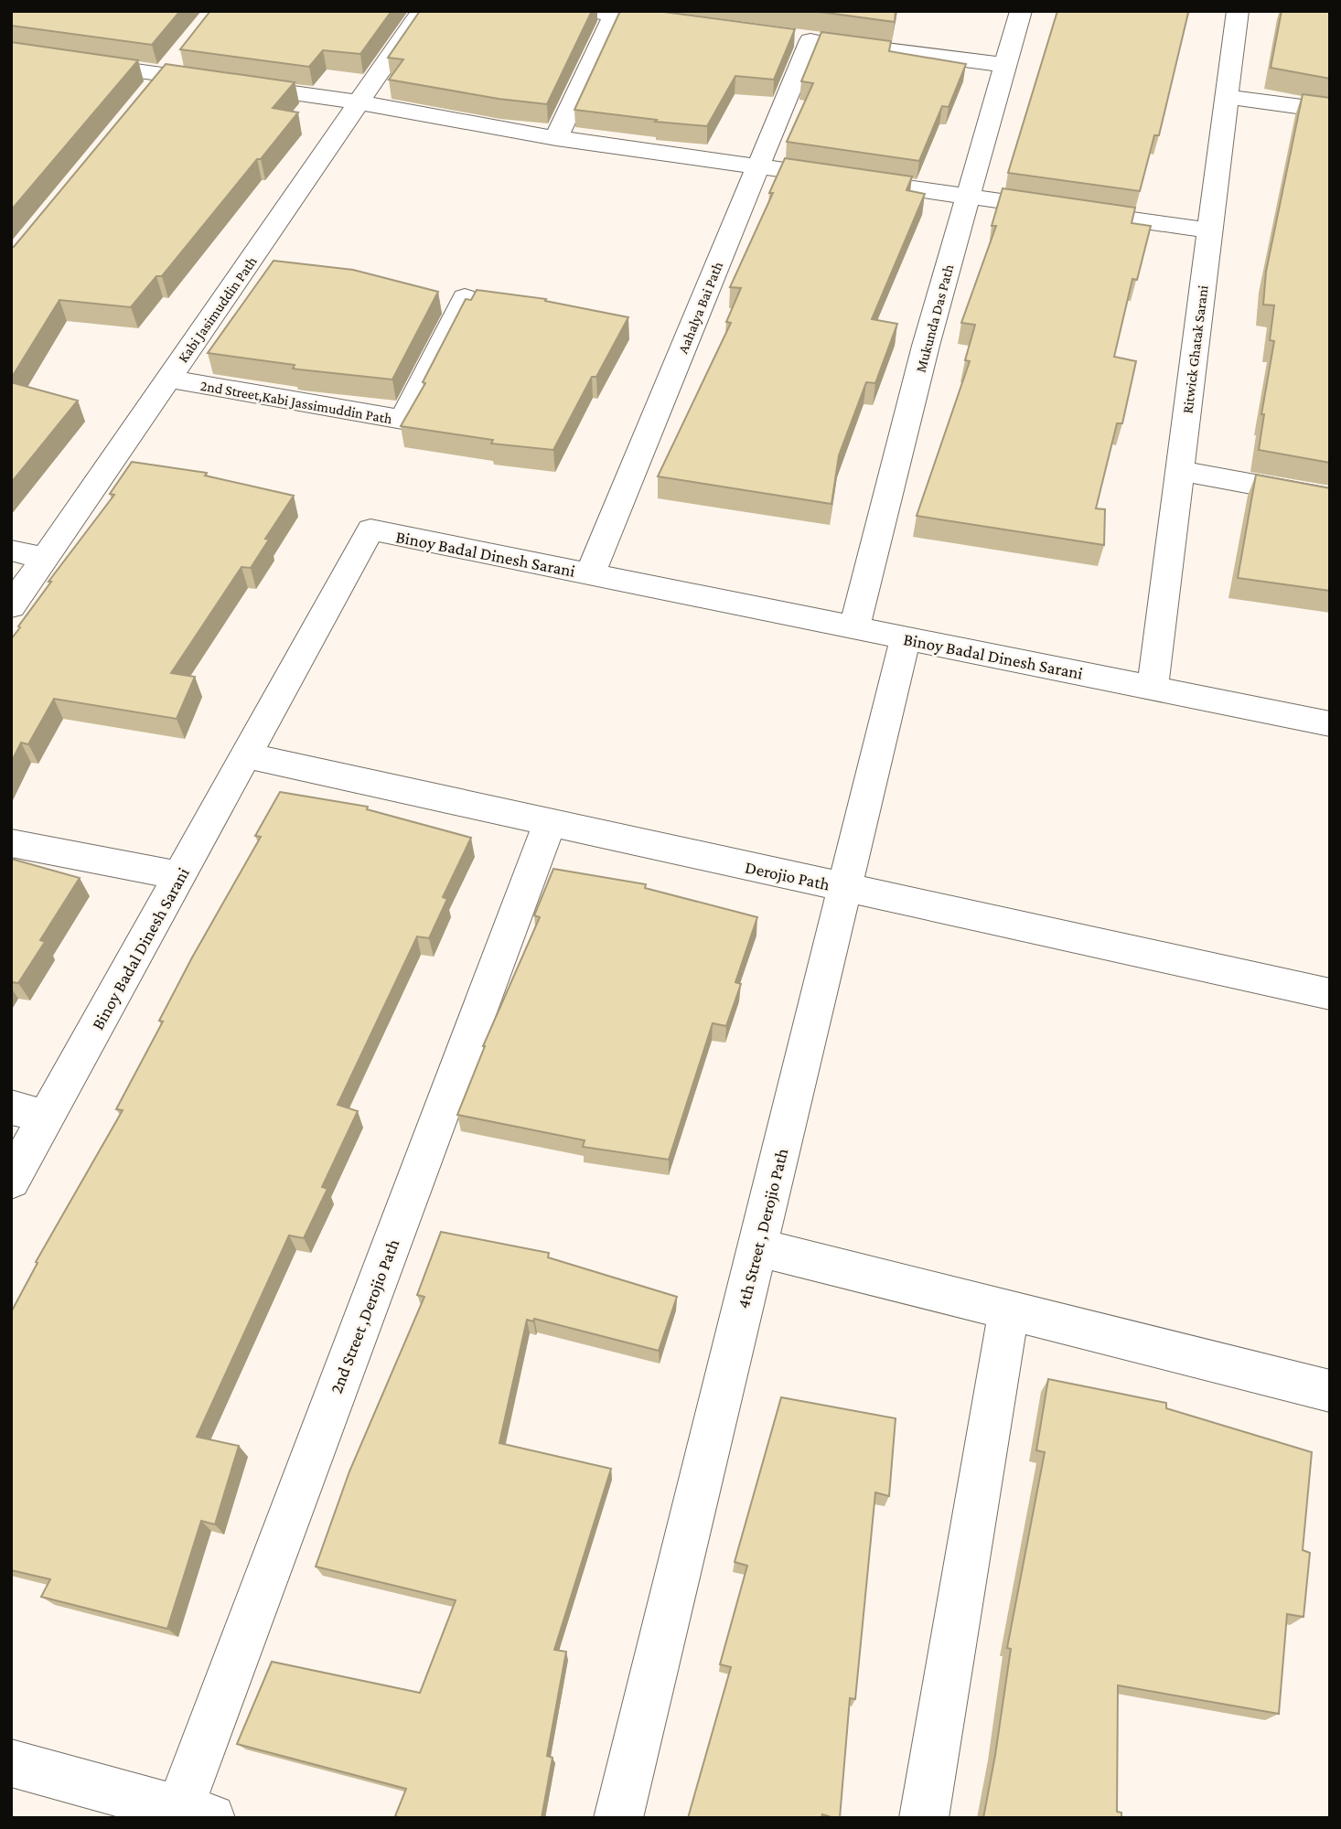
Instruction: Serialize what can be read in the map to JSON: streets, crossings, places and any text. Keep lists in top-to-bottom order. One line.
{"streets":{"street":["Aahalya Bai Path","Kabi Jasimuddin Path","Mukunda Das Path","Ritwick Ghatak Sarani","2nd Street,Kabi Jassimuddin Path","Binoy Badal Dinesh Sarani","Derojio Path","4th Street , Derojio Path","2nd Street ,Derojio Path"]},"crossings":[["Aahalya Bai Path","Mukunda Das Path"],["Aahalya Bai Path","Binoy Badal Dinesh Sarani"],["Kabi Jasimuddin Path","2nd Street,Kabi Jassimuddin Path"],["Mukunda Das Path","Binoy Badal Dinesh Sarani"],["Ritwick Ghatak Sarani","Binoy Badal Dinesh Sarani"],["Binoy Badal Dinesh Sarani","Derojio Path"],["Binoy Badal Dinesh Sarani","4th Street , Derojio Path"],["Derojio Path","4th Street , Derojio Path"],["Derojio Path","2nd Street ,Derojio Path"]]}
